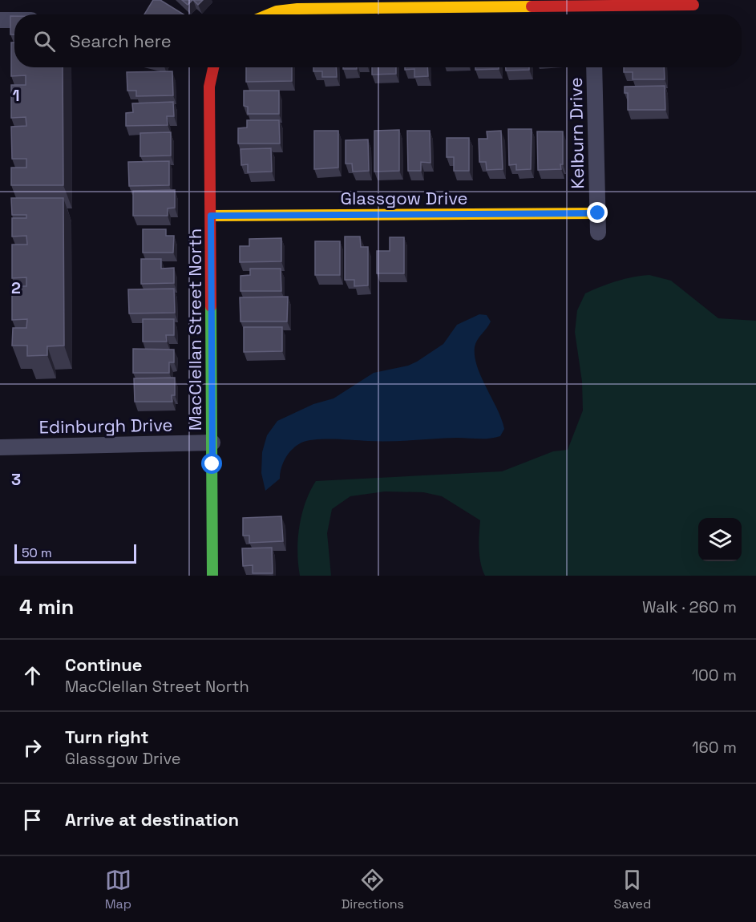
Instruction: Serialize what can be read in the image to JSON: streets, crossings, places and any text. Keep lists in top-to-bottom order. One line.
{"streets":{"street":["Kelburn Drive","Glassgow Drive","MacClellan Street North","Edinburgh Drive"]},"crossings":[["Kelburn Drive","Glassgow Drive"],["Glassgow Drive","MacClellan Street North"],["MacClellan Street North","Edinburgh Drive"]],"scale_bar":"50 m","page":{"search":"Search here","scale":"50 m","heading":["4 min","Walk · 260 m"],"list":[["Continue","MacClellan Street North","100 m"],["Turn right","Glassgow Drive","160 m"],"Arrive at destination"],"nav":["Map","Directions","Saved"]},"grid":{"rows":["1","2","3"]}}
